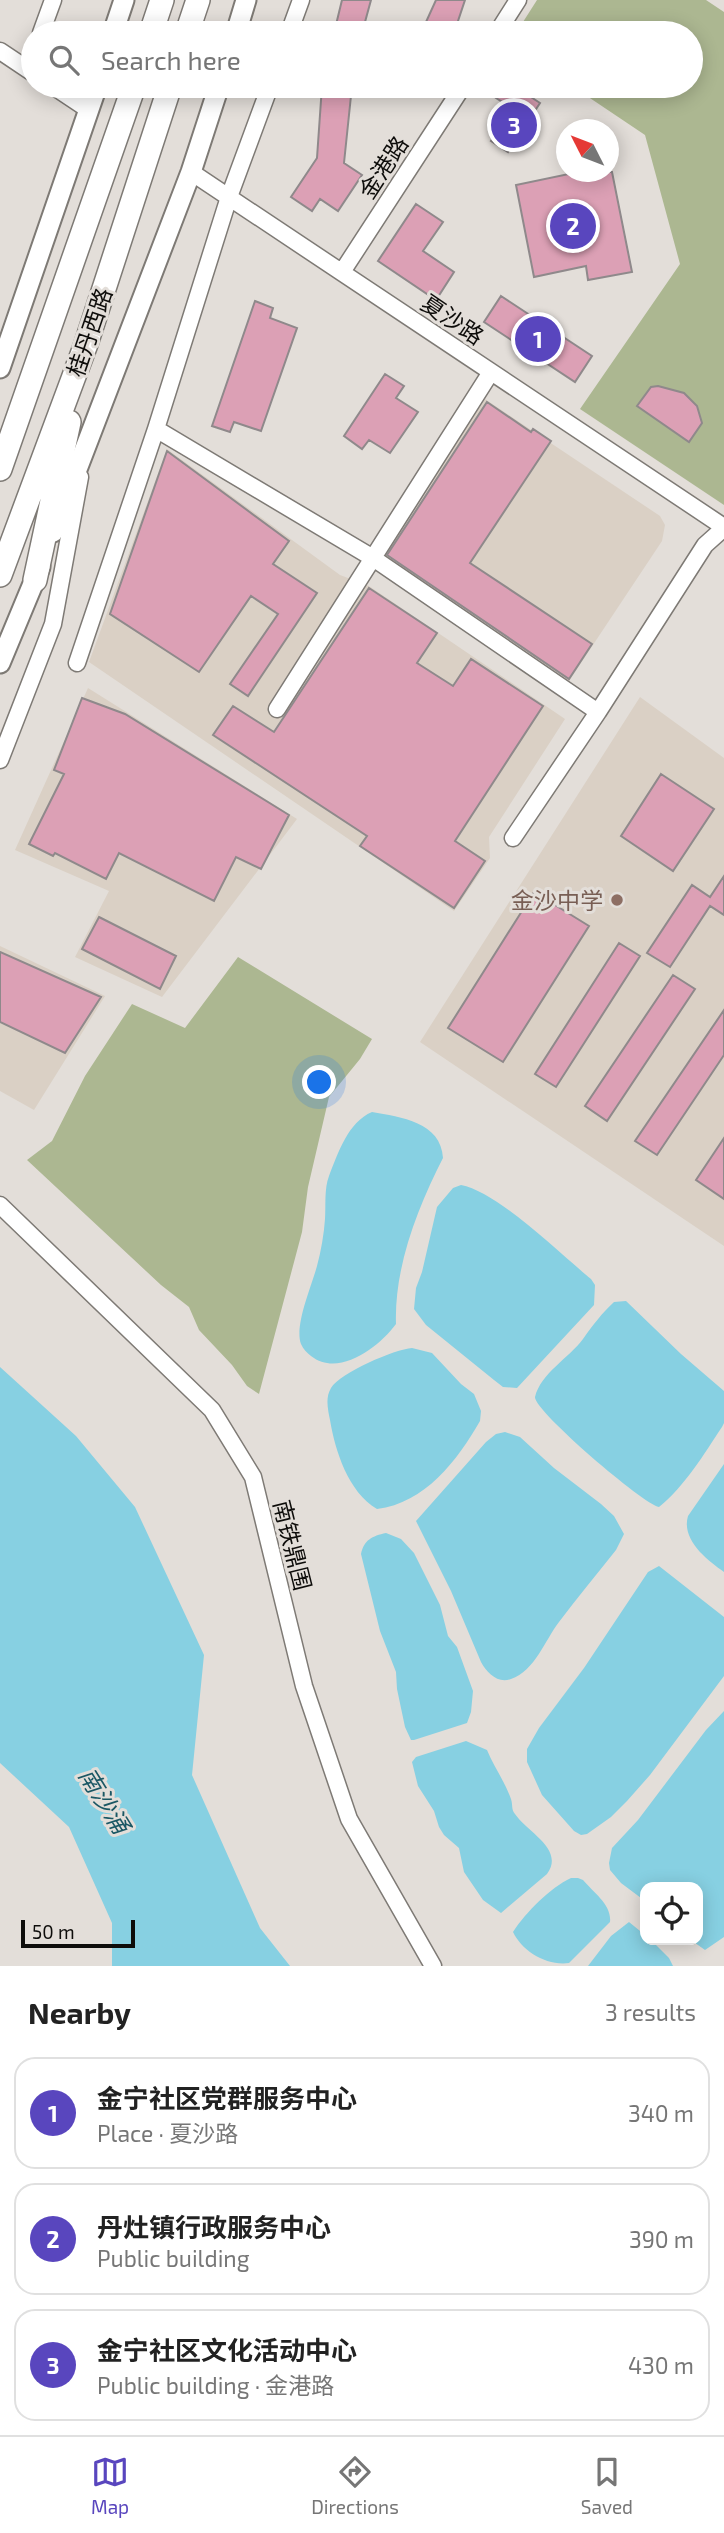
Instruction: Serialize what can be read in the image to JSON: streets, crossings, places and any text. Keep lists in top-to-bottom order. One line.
{"streets":{"highway":["桂丹西路"],"street":["金港路","夏沙路","南铁鼎围"]},"crossings":[["金港路","夏沙路"]],"water":["南沙涌"],"places":["金沙中学"],"scale_bar":"50 m","north":"top left","page":{"search":"Search here","pins":["3","2","1"],"scale":"50 m","heading":["Nearby","3 results"],"list":[{"mark":"1","name":"金宁社区党群服务中心","note":"Place · 夏沙路","value":"340 m"},{"mark":"2","name":"丹灶镇行政服务中心","note":"Public building","value":"390 m"},{"mark":"3","name":"金宁社区文化活动中心","note":"Public building · 金港路","value":"430 m"}],"nav":["Map","Directions","Saved"]}}
